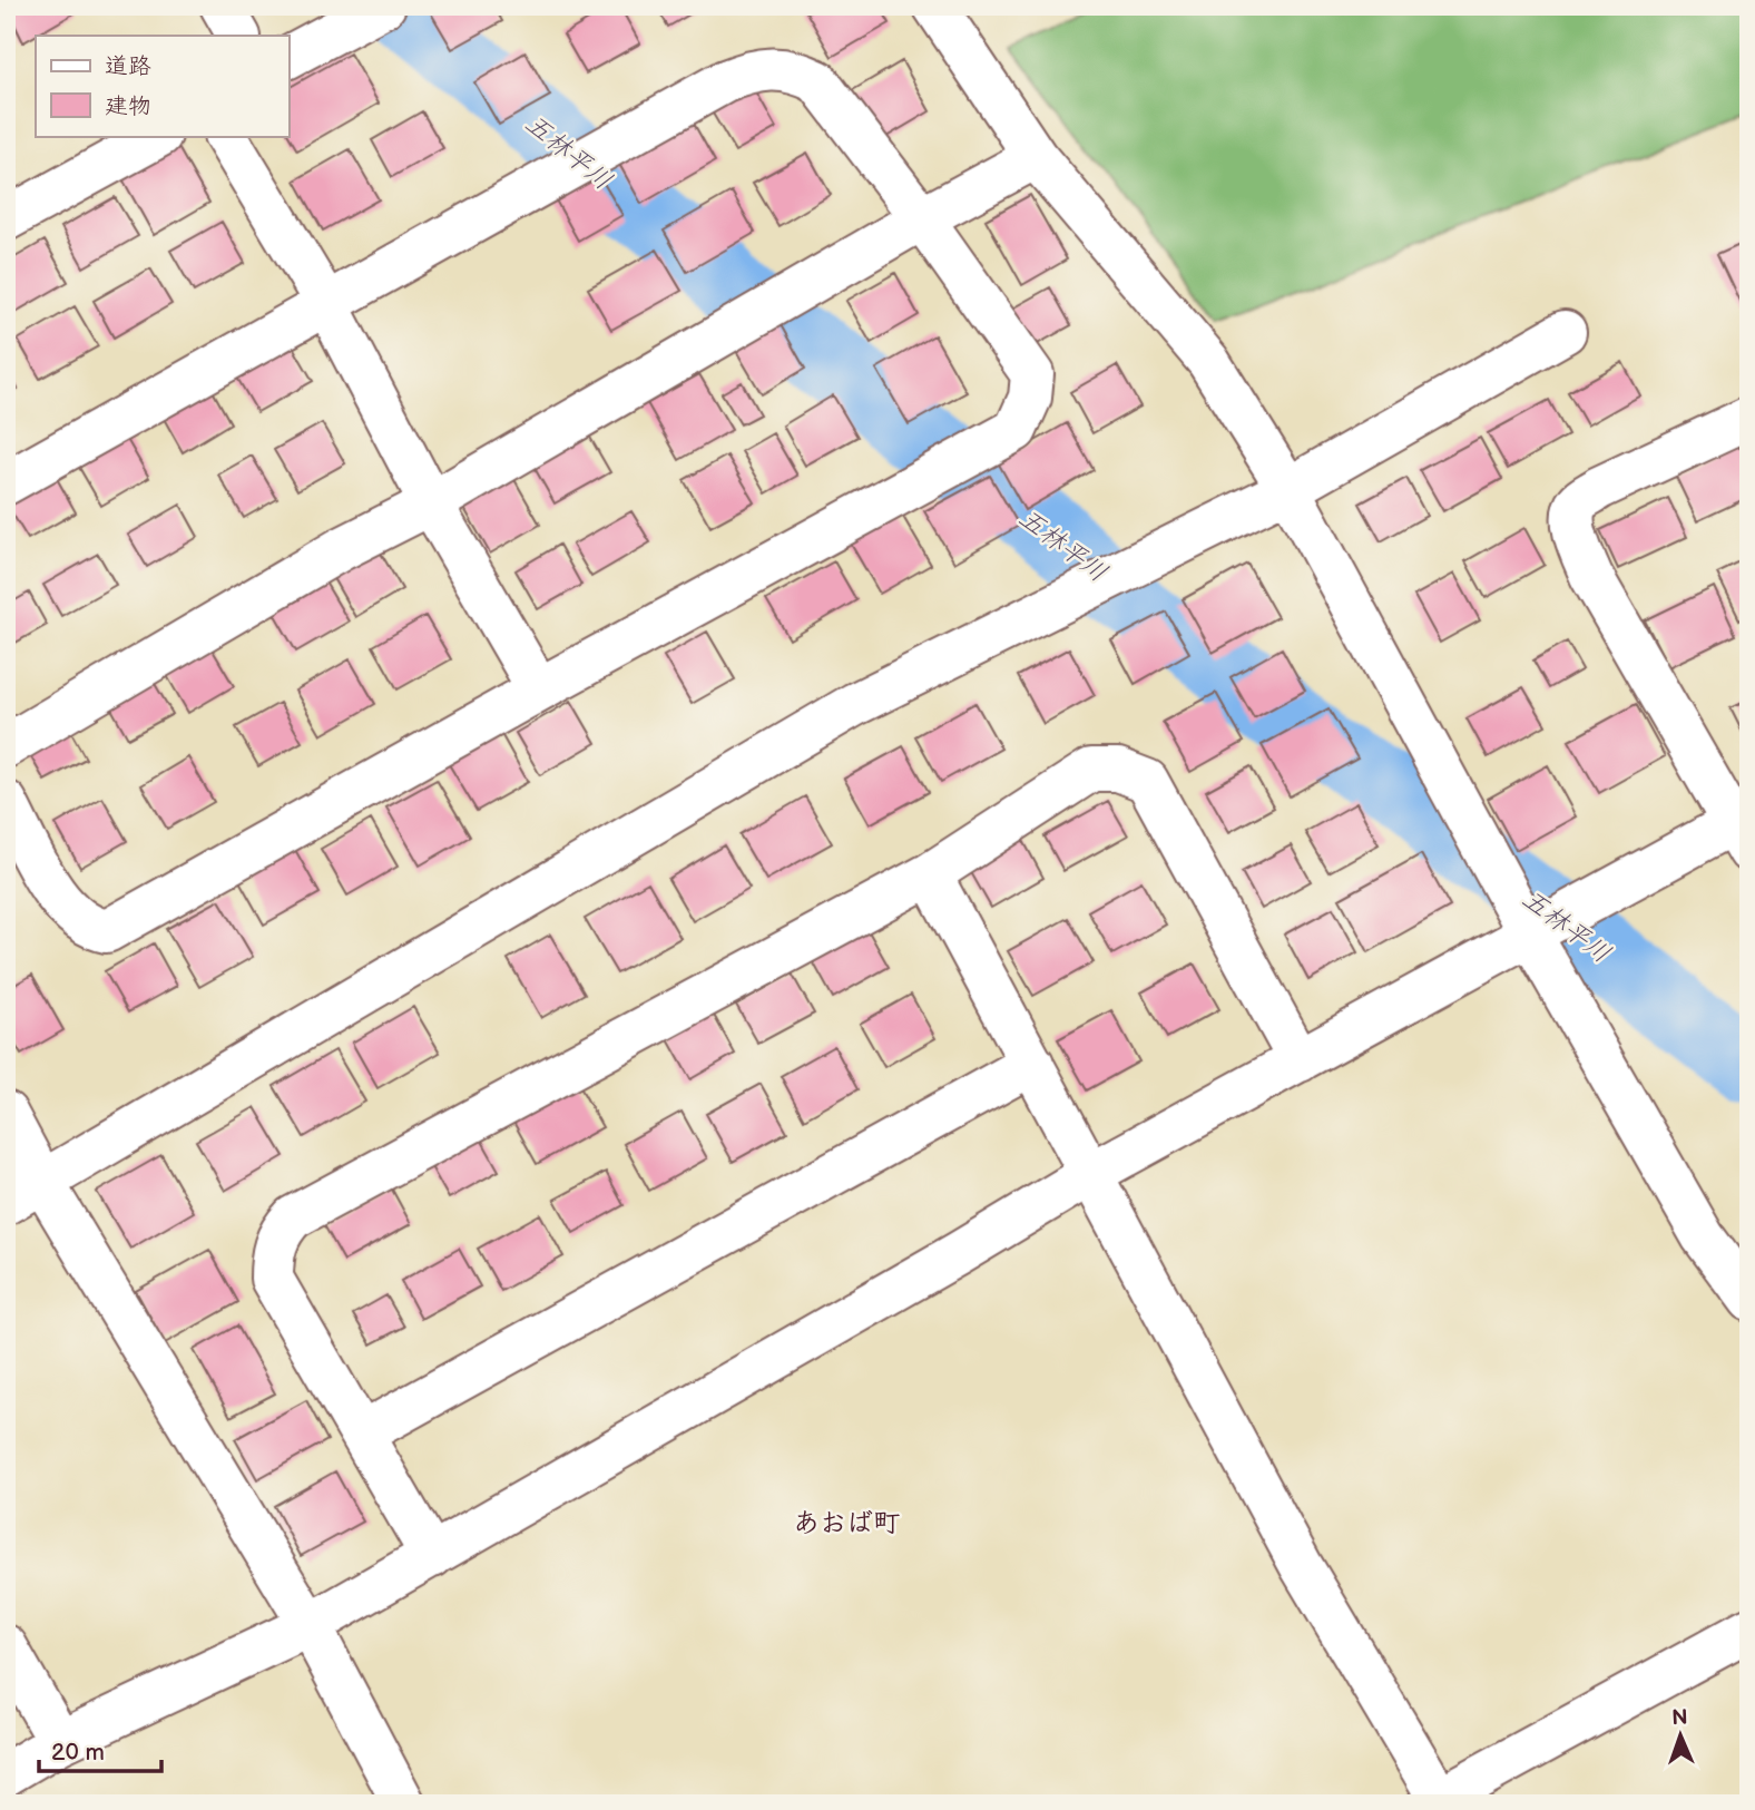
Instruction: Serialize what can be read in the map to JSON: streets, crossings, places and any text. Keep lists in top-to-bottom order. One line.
{"districts":["あおば町"],"water":["五林平川"],"legend":["道路","建物"],"scale_bar":"20 m","north":"top"}
